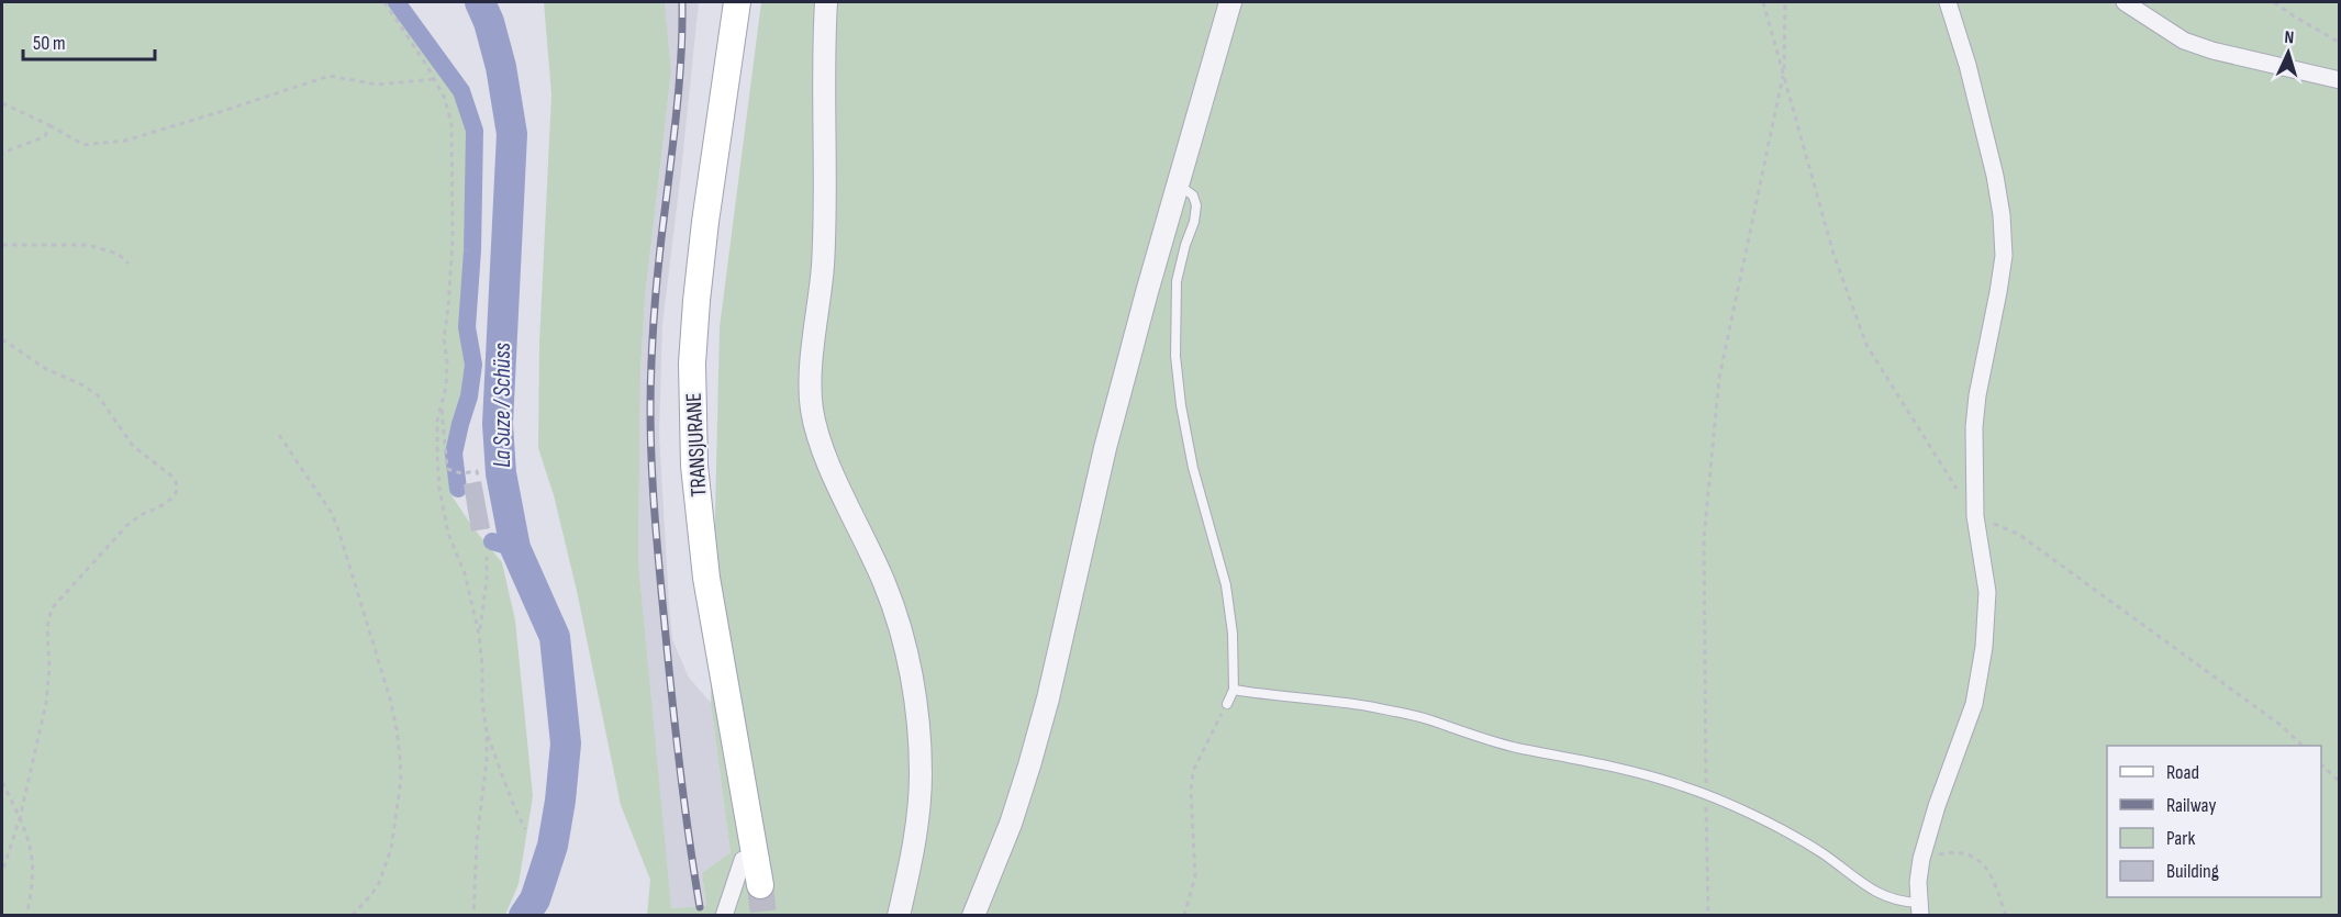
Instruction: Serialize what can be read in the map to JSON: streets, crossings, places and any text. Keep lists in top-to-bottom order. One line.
{"streets":{"main road":["TRANSJURANE"]},"water":["La Suze / Schüss"],"legend":["Road","Railway","Park","Building"],"scale_bar":"50 m","north":"top"}
